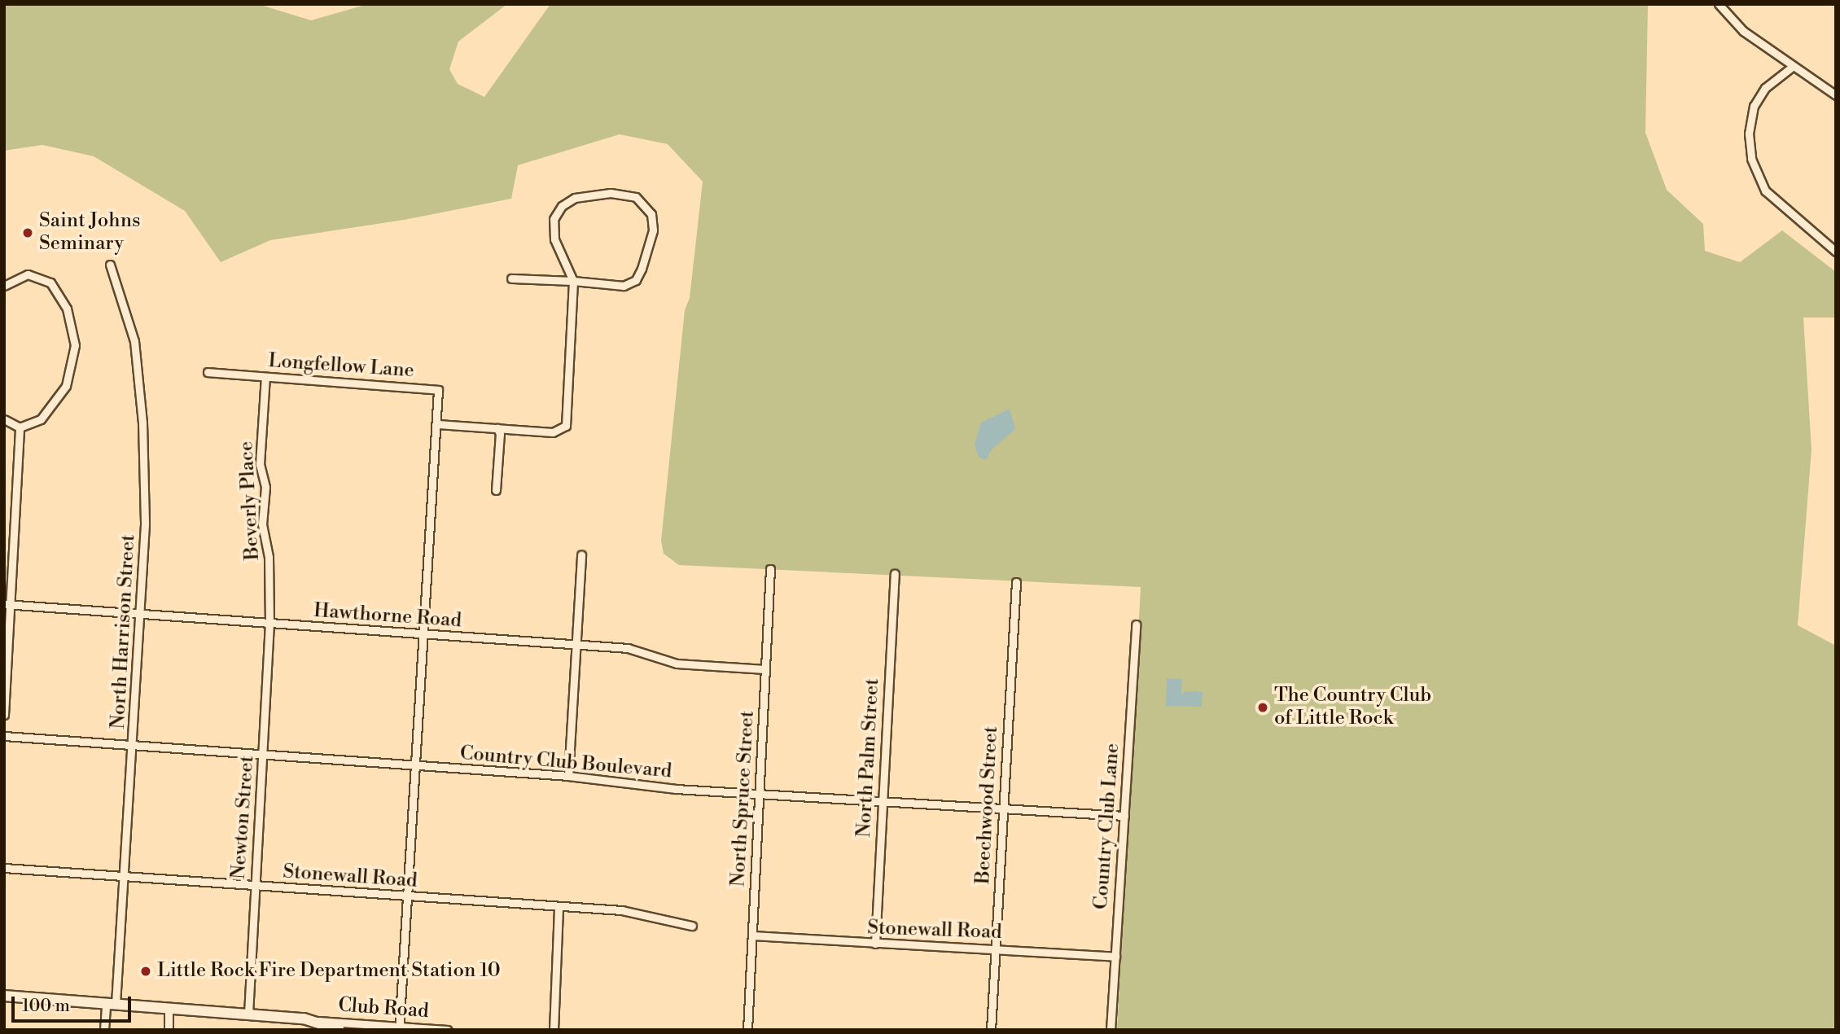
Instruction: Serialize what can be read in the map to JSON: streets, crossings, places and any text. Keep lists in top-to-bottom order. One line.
{"streets":{"street":["Longfellow Lane","Beverly Place","Hawthorne Road","North Harrison Street","North Palm Street","Country Club Boulevard","North Spruce Street","Beechwood Street","Newton Street","Country Club Lane","Stonewall Road","Club Road"]},"crossings":[["Longfellow Lane","Beverly Place"],["Beverly Place","Hawthorne Road"],["Beverly Place","Newton Street"],["Hawthorne Road","North Harrison Street"],["Hawthorne Road","North Spruce Street"],["Hawthorne Road","Newton Street"],["North Harrison Street","Country Club Boulevard"],["North Harrison Street","Stonewall Road"],["North Palm Street","Country Club Boulevard"],["North Palm Street","Stonewall Road"],["Country Club Boulevard","North Spruce Street"],["Country Club Boulevard","Beechwood Street"],["Country Club Boulevard","Newton Street"],["Country Club Boulevard","Country Club Lane"],["North Spruce Street","Stonewall Road"],["Beechwood Street","Stonewall Road"],["Newton Street","Stonewall Road"],["Country Club Lane","Stonewall Road"]],"places":["Saint Johns Seminary","The Country Club of Little Rock","Little Rock Fire Department Station 10"],"scale_bar":"100 m"}
